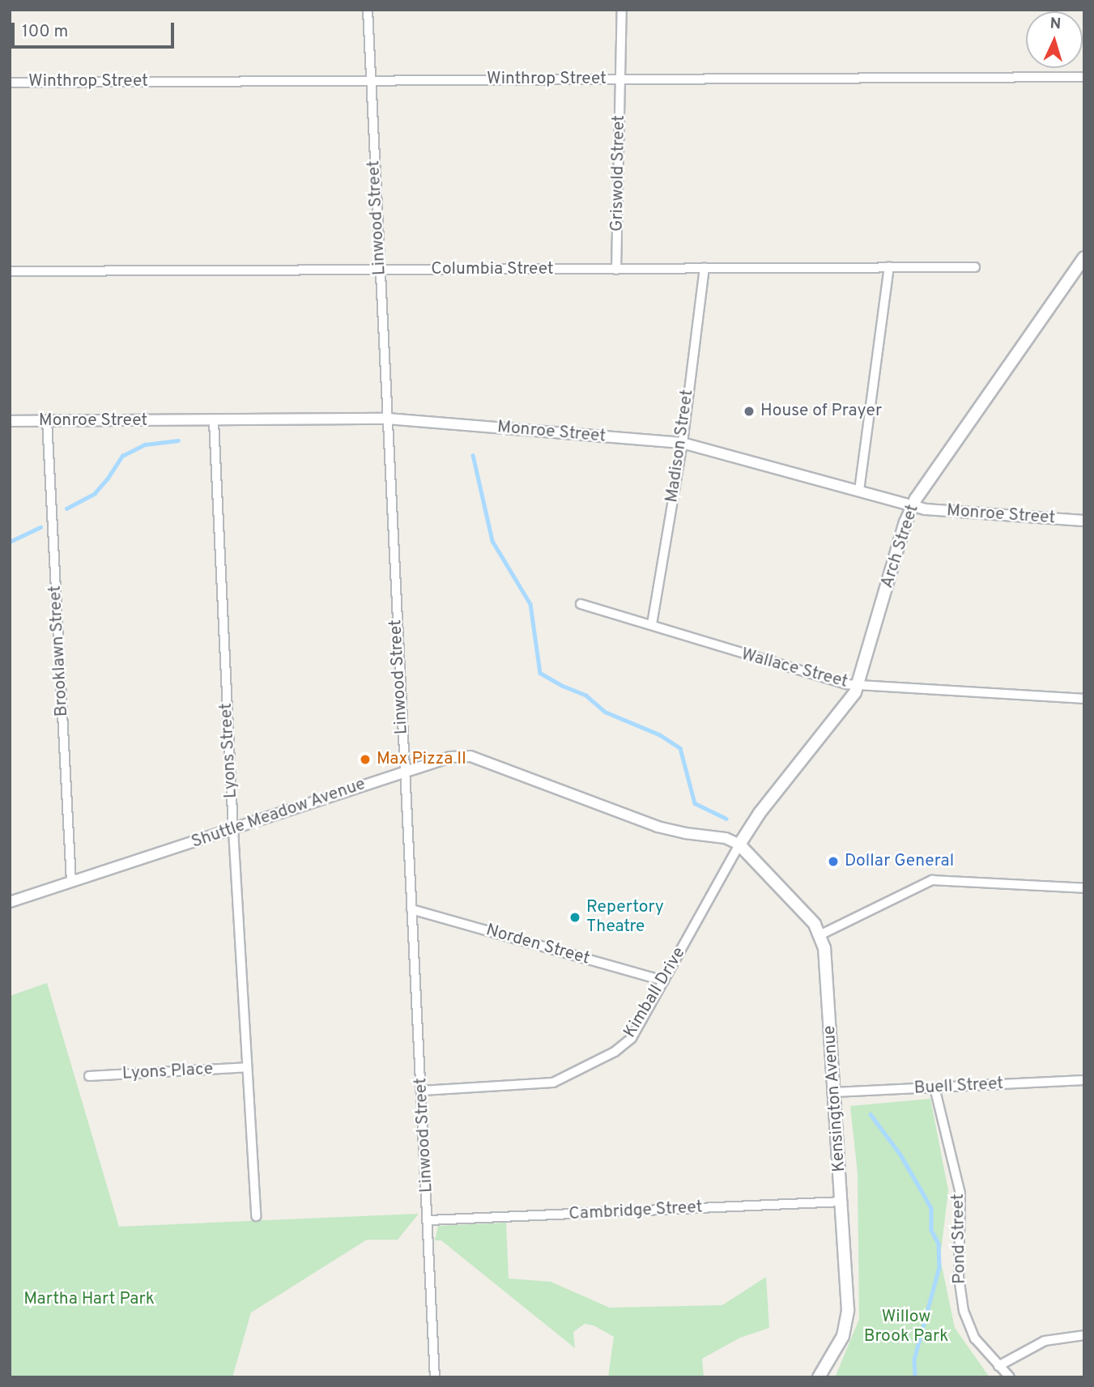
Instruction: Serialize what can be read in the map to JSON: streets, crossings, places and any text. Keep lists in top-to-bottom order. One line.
{"streets":{"main road":["Arch Street","Kensington Avenue"],"street":["Winthrop Street","Griswold Street","Linwood Street","Columbia Street","Monroe Street","Madison Street","Brooklawn Street","Wallace Street","Lyons Street","Shuttle Meadow Avenue","Norden Street","Kimball Drive","Lyons Place","Buell Street","Cambridge Street","Pond Street"]},"crossings":[["Winthrop Street","Griswold Street"],["Winthrop Street","Linwood Street"],["Griswold Street","Columbia Street"],["Linwood Street","Columbia Street"],["Linwood Street","Monroe Street"],["Linwood Street","Shuttle Meadow Avenue"],["Linwood Street","Norden Street"],["Linwood Street","Kimball Drive"],["Linwood Street","Cambridge Street"],["Columbia Street","Madison Street"],["Monroe Street","Madison Street"],["Monroe Street","Arch Street"],["Monroe Street","Brooklawn Street"],["Monroe Street","Lyons Street"],["Madison Street","Wallace Street"],["Arch Street","Wallace Street"],["Arch Street","Shuttle Meadow Avenue"],["Arch Street","Kimball Drive"],["Arch Street","Kensington Avenue"],["Brooklawn Street","Shuttle Meadow Avenue"],["Lyons Street","Shuttle Meadow Avenue"],["Lyons Street","Lyons Place"],["Shuttle Meadow Avenue","Kimball Drive"],["Shuttle Meadow Avenue","Kensington Avenue"],["Norden Street","Kimball Drive"],["Kimball Drive","Kensington Avenue"],["Buell Street","Kensington Avenue"],["Buell Street","Pond Street"],["Kensington Avenue","Cambridge Street"]],"parks":["Martha Hart Park","Willow Brook Park"],"places":["House of Prayer","Max Pizza II","Dollar General","Repertory Theatre"],"scale_bar":"100 m","north":"top"}
